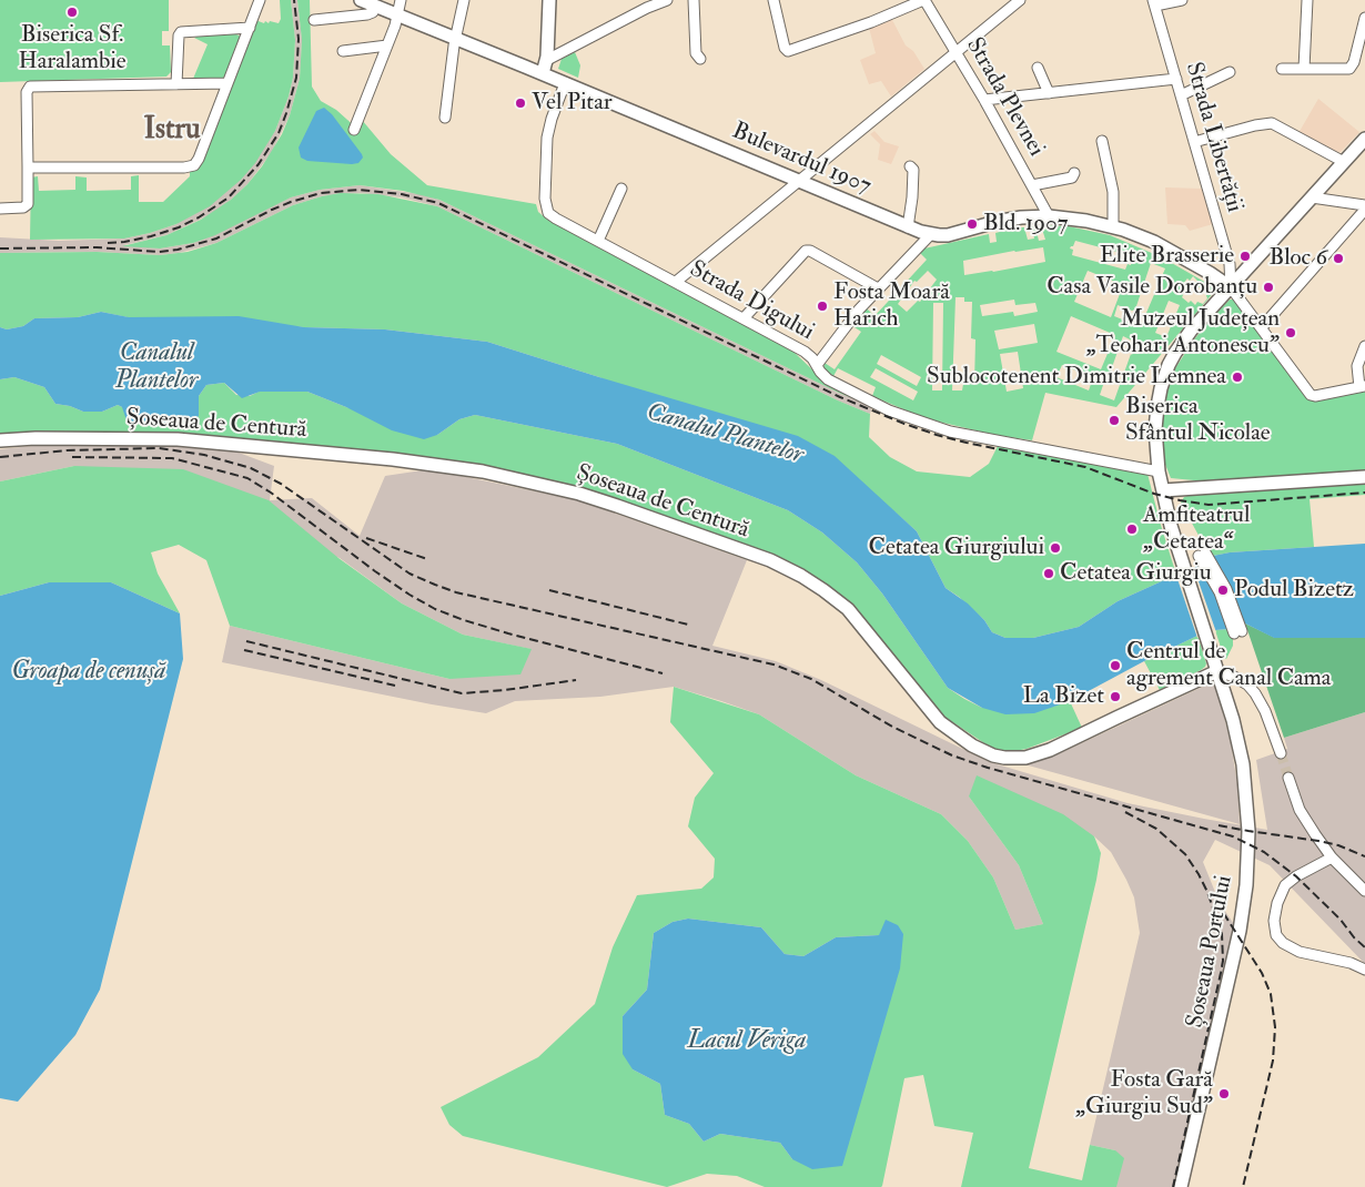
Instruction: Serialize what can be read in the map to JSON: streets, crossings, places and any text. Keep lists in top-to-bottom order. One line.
{"streets":{"main road":["Bulevardul 1907","Șoseaua de Centură","Șoseaua Portului"],"street":["Strada Plevnei","Strada Libertății","Strada Digului"]},"crossings":[["Strada Plevnei","Bulevardul 1907"],["Strada Libertății","Bulevardul 1907"],["Strada Libertății","Șoseaua Portului"],["Bulevardul 1907","Strada Digului"],["Bulevardul 1907","Șoseaua Portului"],["Strada Digului","Șoseaua Portului"],["Șoseaua de Centură","Șoseaua Portului"]],"districts":["Istru"],"water":["Canalul Plantelor","Groapa de cenușă","Lacul Veriga"],"places":["Biserica Sf. Haralambie","Vel Pitar","Bld. 1907","Elite Brasserie","Bloc 6","Casa Vasile Dorobanțu","Fosta Moară Harich","Muzeul Județean „Teohari Antonescu”","Sublocotenent Dimitrie Lemnea","Biserica Sfântul Nicolae","Amfiteatrul „Cetatea“","Cetatea Giurgiului","Cetatea Giurgiu","Podul Bizetz","Centrul de agrement Canal Cama","La Bizet","Fosta Gară „Giurgiu Sud”"]}
